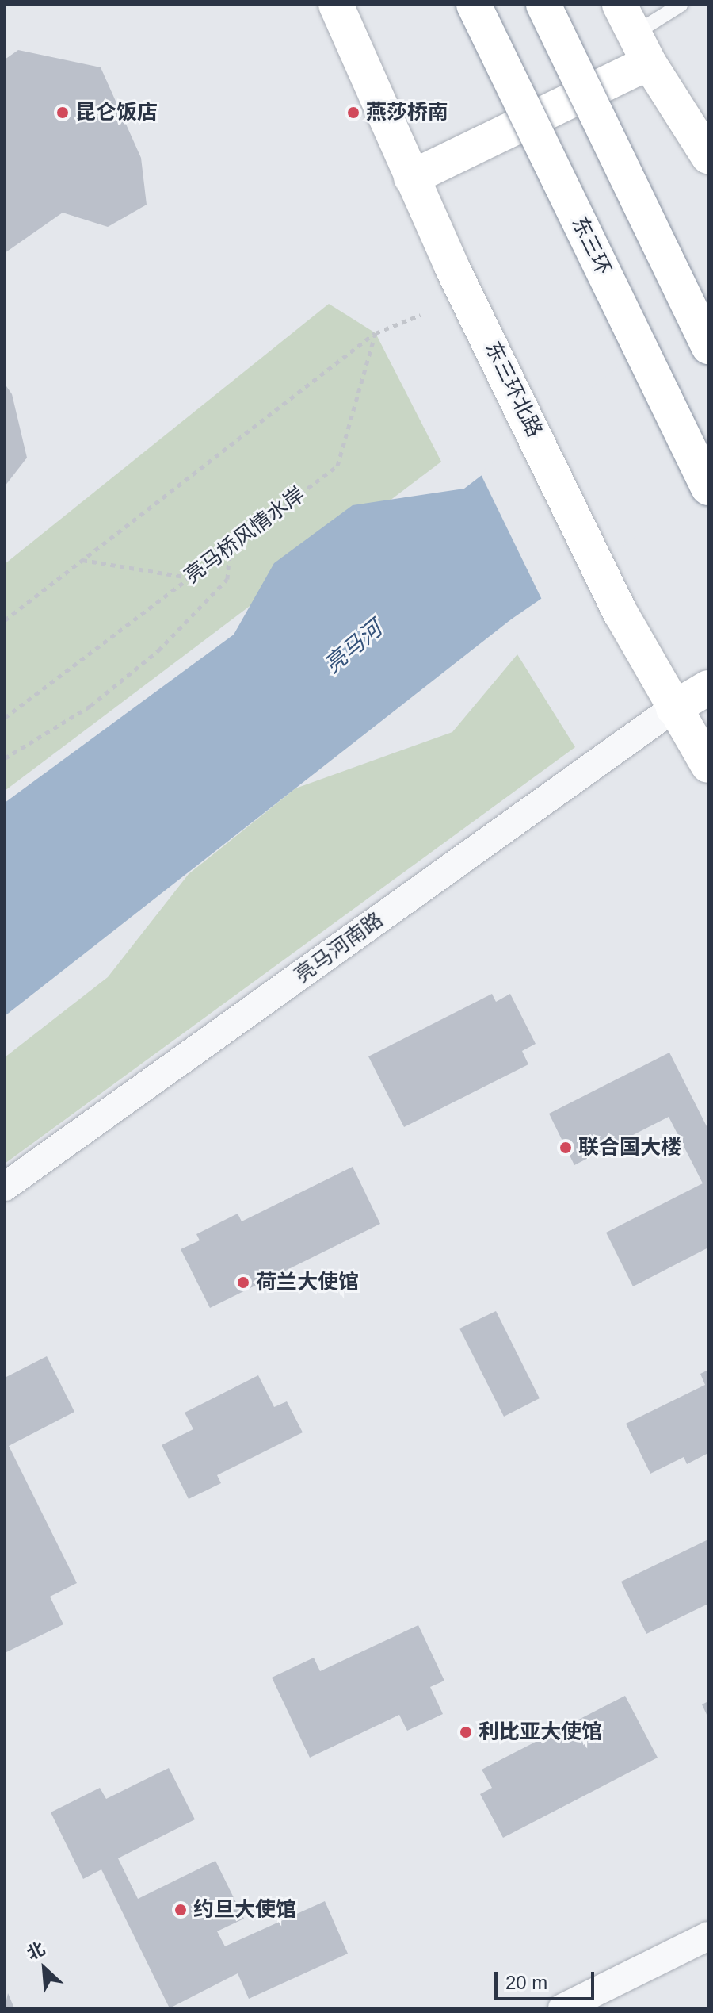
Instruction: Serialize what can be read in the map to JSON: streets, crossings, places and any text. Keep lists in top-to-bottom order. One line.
{"streets":{"main road":["东三环","东三环北路"],"street":["亮马河南路"],"path":["亮马桥风情水岸"]},"crossings":[["东三环北路","亮马河南路"]],"water":["亮马河"],"places":["昆仑饭店","燕莎桥南","联合国大楼","荷兰大使馆","利比亚大使馆","约旦大使馆"],"scale_bar":"20 m","north":"top left"}
